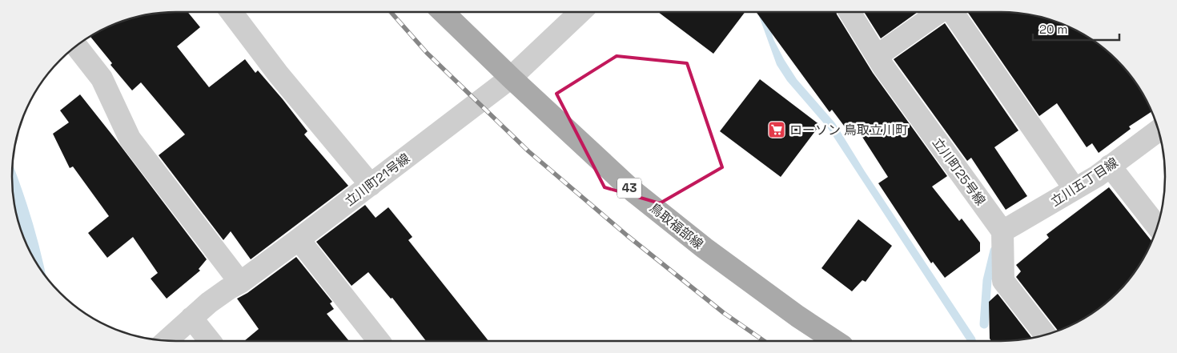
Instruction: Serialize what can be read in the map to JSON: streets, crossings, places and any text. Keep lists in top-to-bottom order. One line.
{"streets":{"main road":["43","鳥取福部線"],"street":["立川町25号線","立川町21号線","立川五丁目線"]},"crossings":[["立川町25号線","立川五丁目線"],["立川町21号線","鳥取福部線"]],"places":{"supermarket":["ローソン 鳥取立川町"]},"scale_bar":"20 m"}
